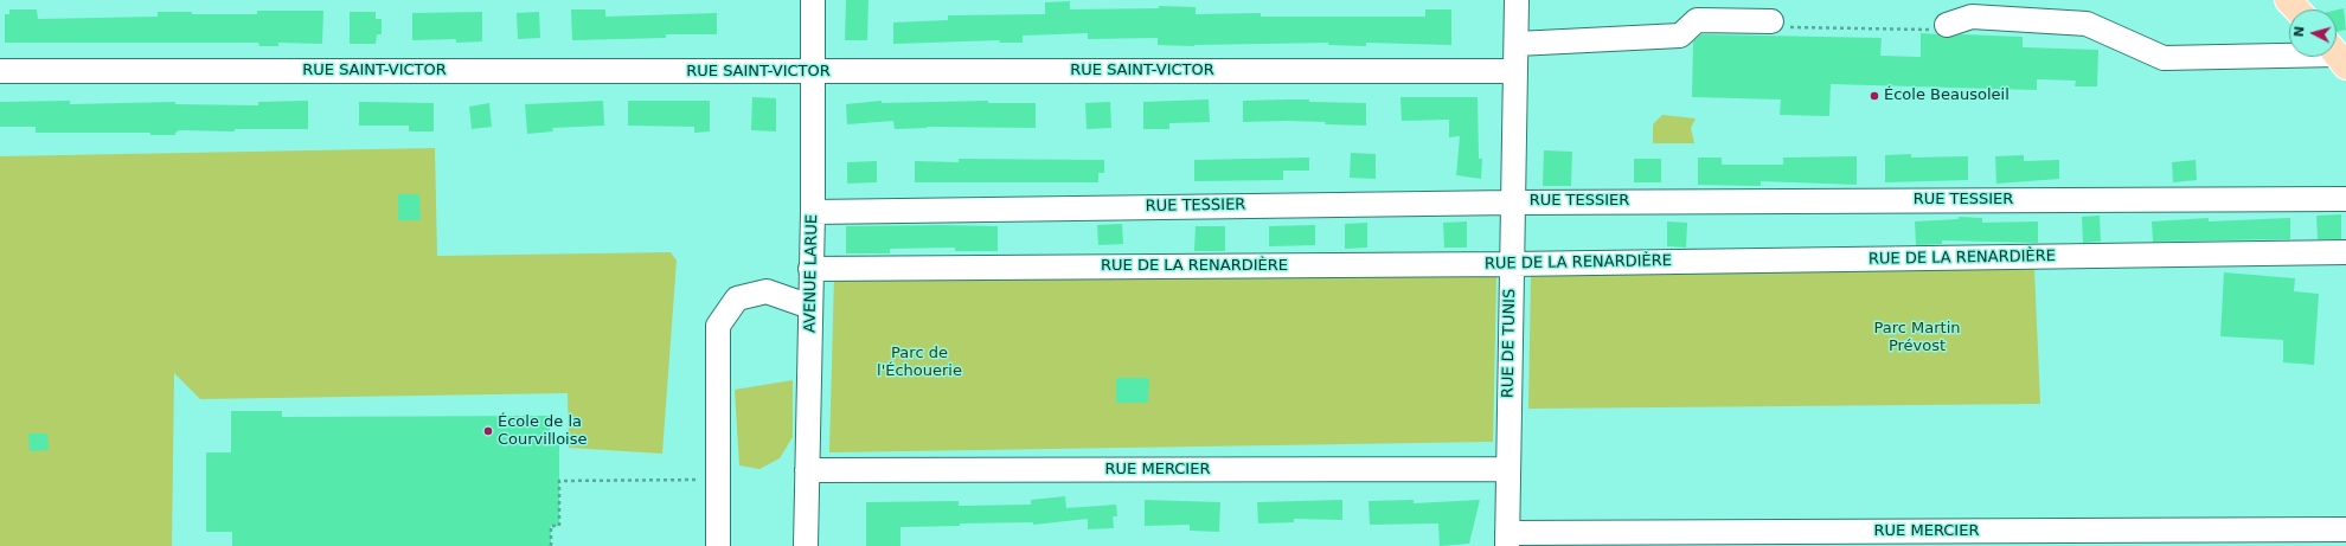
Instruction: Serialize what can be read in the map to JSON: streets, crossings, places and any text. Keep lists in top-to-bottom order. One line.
{"streets":{"street":["RUE SAINT-VICTOR","RUE TESSIER","RUE DE LA RENARDIÈRE","AVENUE LARUE","RUE DE TUNIS","RUE MERCIER"]},"crossings":[["RUE SAINT-VICTOR","AVENUE LARUE"],["RUE SAINT-VICTOR","RUE DE TUNIS"],["RUE TESSIER","AVENUE LARUE"],["RUE TESSIER","RUE DE TUNIS"],["RUE DE LA RENARDIÈRE","AVENUE LARUE"],["RUE DE LA RENARDIÈRE","RUE DE TUNIS"],["AVENUE LARUE","RUE MERCIER"],["RUE DE TUNIS","RUE MERCIER"]],"parks":["Parc Martin Prévost","Parc de l'Échouerie"],"places":["École Beausoleil","École de la Courvilloise"],"north":"left"}
